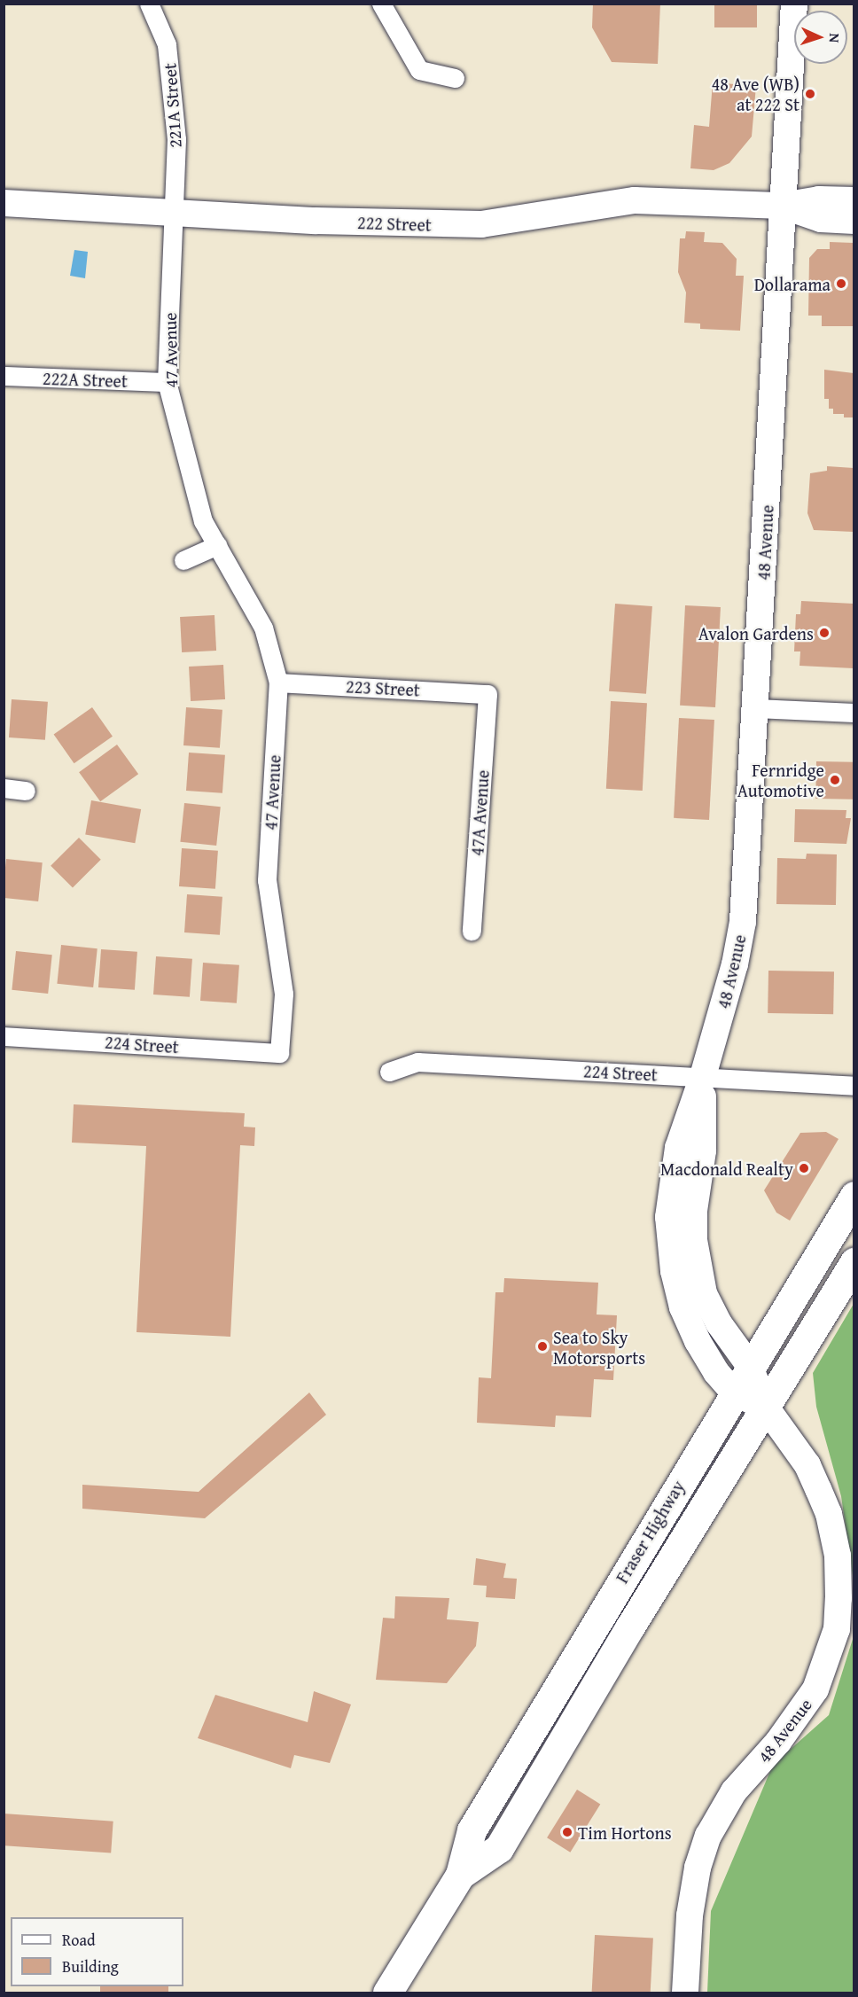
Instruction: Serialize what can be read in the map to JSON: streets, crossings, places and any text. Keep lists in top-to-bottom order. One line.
{"streets":{"main road":["222 Street","48 Avenue","Fraser Highway"],"street":["221A Street","47 Avenue","222A Street","223 Street","47A Avenue","224 Street"]},"crossings":[["221A Street","222 Street"],["221A Street","47 Avenue"],["222 Street","47 Avenue"],["222 Street","48 Avenue"],["47 Avenue","222A Street"],["47 Avenue","223 Street"],["47 Avenue","224 Street"],["48 Avenue","224 Street"],["48 Avenue","Fraser Highway"],["223 Street","47A Avenue"]],"places":["48 Ave (WB) at 222 St","Dollarama","Avalon Gardens","Fernridge Automotive","Macdonald Realty","Sea to Sky Motorsports","Tim Hortons"],"legend":["Road","Building"],"north":"right"}
